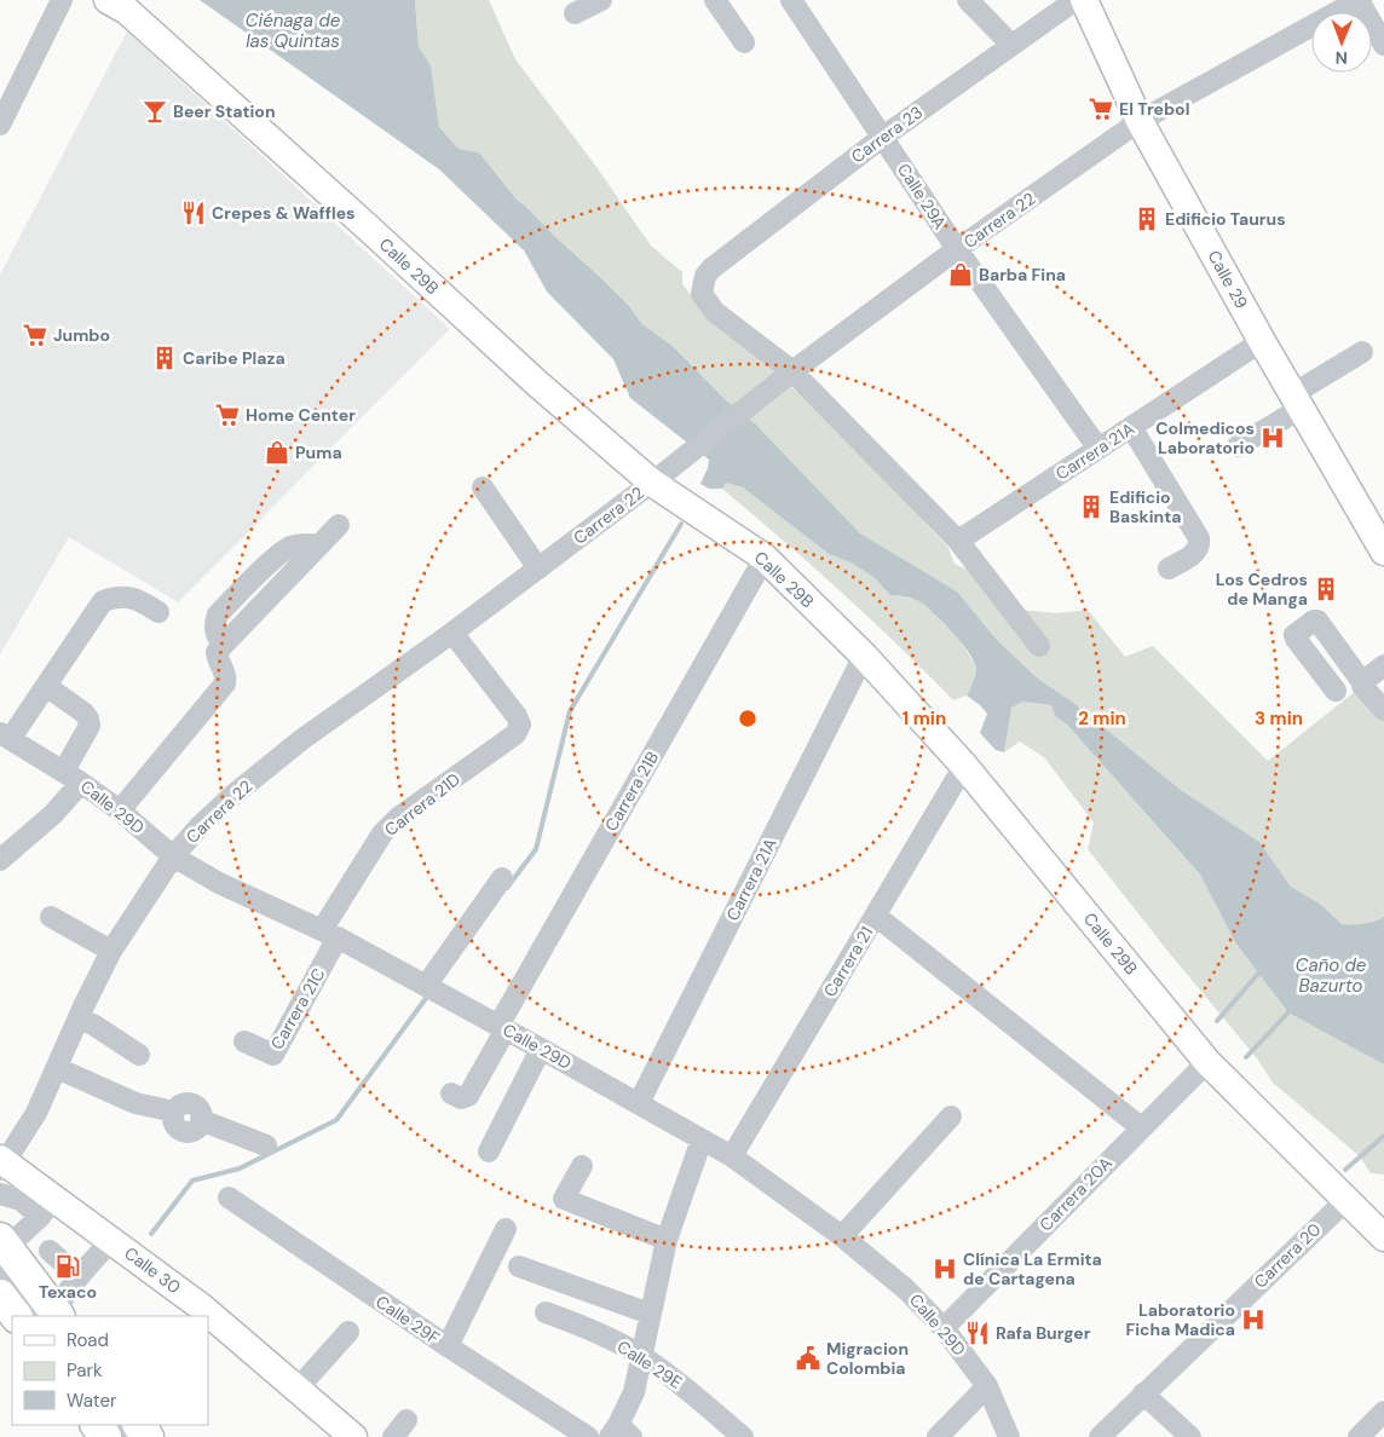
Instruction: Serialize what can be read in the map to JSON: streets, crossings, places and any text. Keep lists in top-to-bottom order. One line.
{"streets":{"main road":["Calle 29B","Calle 29","Calle 30"],"street":["Carrera 23","Calle 29A","Carrera 22","Carrera 21A","Carrera 21B","Carrera 21D","Calle 29D","Carrera 21","Carrera 21C","Carrera 20A","Carrera 20","Calle 29F","Calle 29E"]},"crossings":[["Carrera 23","Calle 29A"],["Carrera 23","Carrera 22"],["Calle 29A","Carrera 22"],["Calle 29A","Carrera 21A"],["Carrera 22","Calle 29B"],["Carrera 22","Calle 29"],["Carrera 22","Carrera 21D"],["Carrera 22","Calle 29D"],["Carrera 22","Calle 30"],["Calle 29B","Carrera 21A"],["Calle 29B","Carrera 21B"],["Calle 29B","Carrera 21"],["Calle 29B","Carrera 20A"],["Calle 29B","Carrera 20"],["Calle 29","Carrera 21A"],["Carrera 21A","Calle 29D"],["Carrera 21B","Calle 29D"],["Carrera 21D","Calle 29D"],["Carrera 21D","Carrera 21C"],["Calle 29D","Carrera 21"],["Calle 29D","Carrera 21C"],["Calle 29D","Carrera 20A"]],"water":["Ciénaga de las Quintas","Caño de Bazurto"],"places":{"supermarket":["El Trebol","Jumbo","Home Center"],"bar":["Beer Station"],"restaurant":["Crepes & Waffles","Rafa Burger"],"building":["Edificio Taurus","Caribe Plaza","Edificio Baskinta","Los Cedros de Manga"],"shop":["Barba Fina","Puma"],"hospital":["Colmedicos Laboratorio","Clínica La Ermita de Cartagena","Laboratorio Ficha Madica"],"fuel station":["Texaco"],"public building":["Migracion Colombia"]},"legend":["Road","Park","Water"],"north":"bottom","rings":["1 min","2 min","3 min"]}
